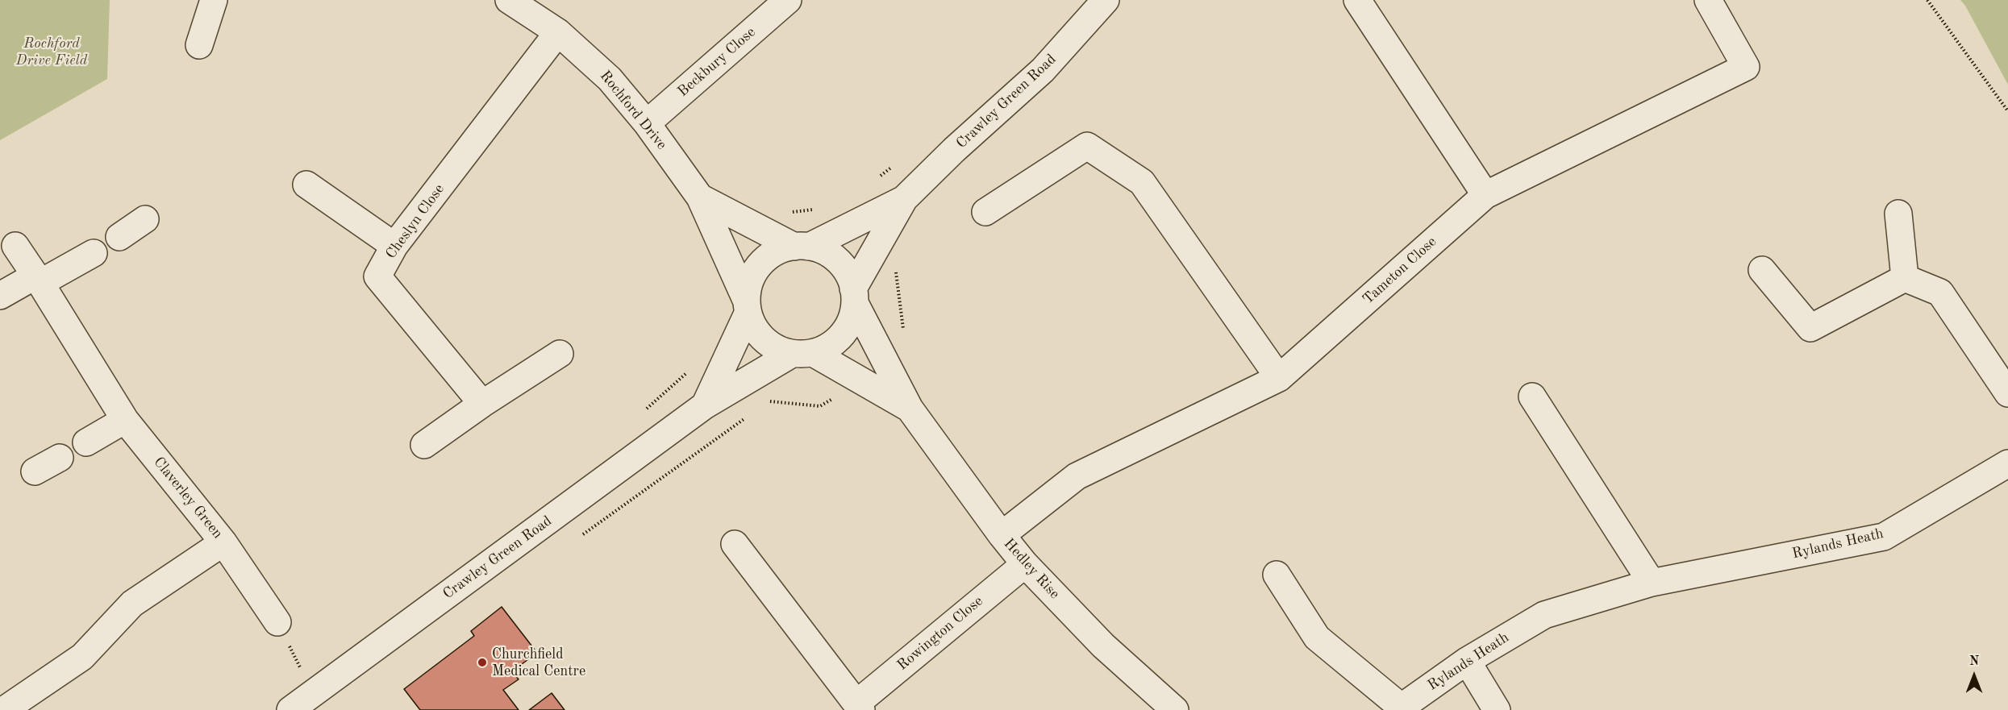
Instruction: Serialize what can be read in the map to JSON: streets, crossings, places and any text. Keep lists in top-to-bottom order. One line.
{"streets":{"street":["Beckbury Close","Crawley Green Road","Rochford Drive","Cheslyn Close","Tameton Close","Claverley Green","Rylands Heath","Hedley Rise","Rowington Close"]},"crossings":[["Beckbury Close","Rochford Drive"],["Crawley Green Road","Rochford Drive"],["Crawley Green Road","Hedley Rise"],["Rochford Drive","Cheslyn Close"],["Rochford Drive","Hedley Rise"],["Tameton Close","Hedley Rise"],["Hedley Rise","Rowington Close"]],"parks":["Rochford Drive Field"],"places":["Churchfield Medical Centre"],"north":"top"}
